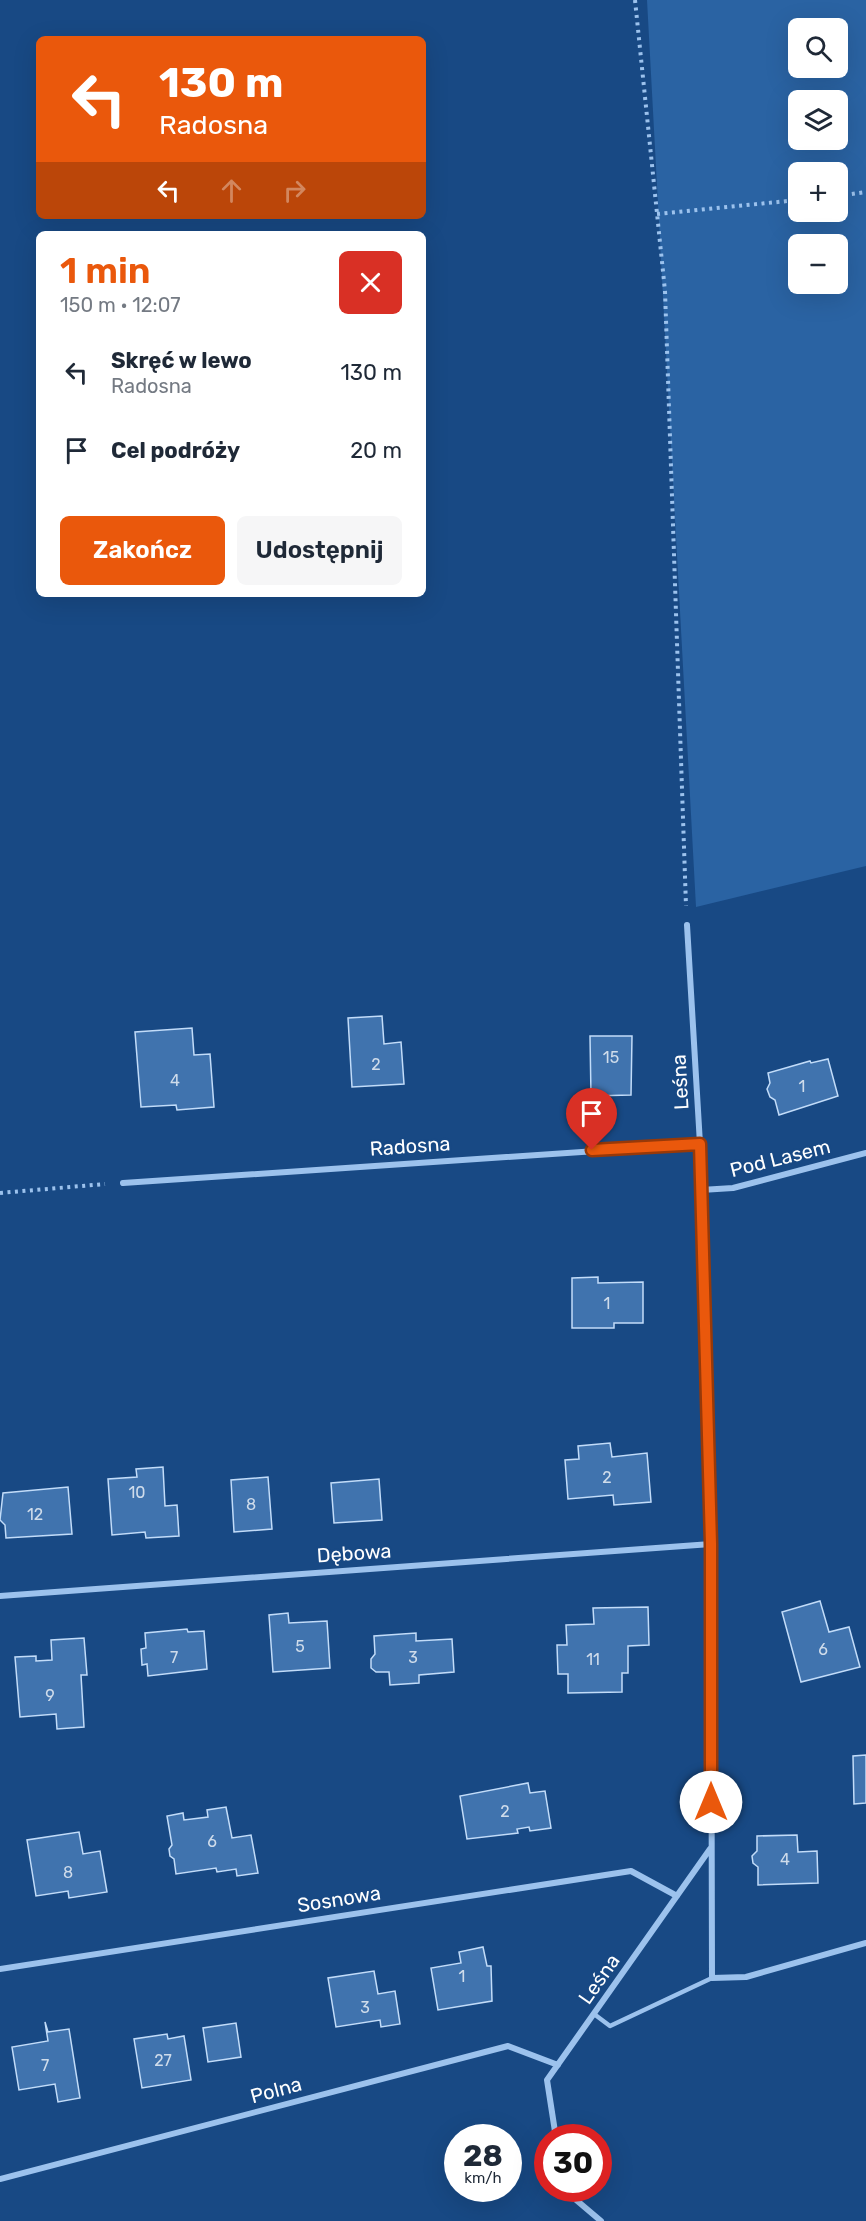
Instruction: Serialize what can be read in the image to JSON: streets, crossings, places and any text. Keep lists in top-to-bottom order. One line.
{"streets":{"street":["Leśna","Radosna","Pod Lasem","Dębowa","Sosnowa","Polna"]},"crossings":[["Leśna","Radosna"],["Leśna","Pod Lasem"],["Leśna","Dębowa"],["Leśna","Sosnowa"],["Leśna","Polna"]],"house_numbers":["15","2","4","1","1","2","10","8","12","5","6","7","3","11","9","2","6","4","8","1","3","27","7"],"page":{"map_buttons":["+","−"],"turn":["130 m","Radosna"],"heading":["1 min","150 m · 12:07"],"list":[{"name":"Skręć w lewo","note":"Radosna","value":"130 m"},{"name":"Cel podróży","value":"20 m"}],"buttons":["Zakończ","Udostępnij"],"speed":"28 km/h","limit":"30"}}
